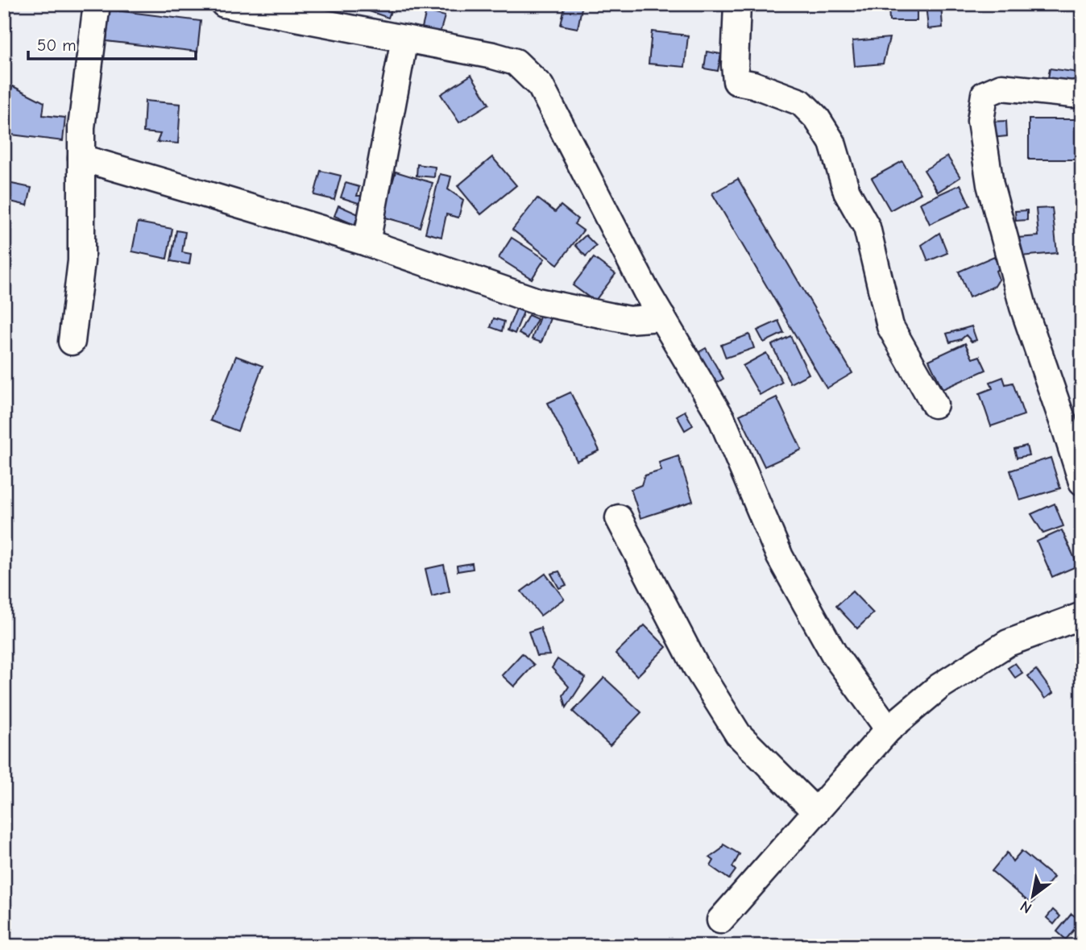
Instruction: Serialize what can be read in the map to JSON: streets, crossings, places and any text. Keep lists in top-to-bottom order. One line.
{"scale_bar":"50 m","north":"bottom left"}
